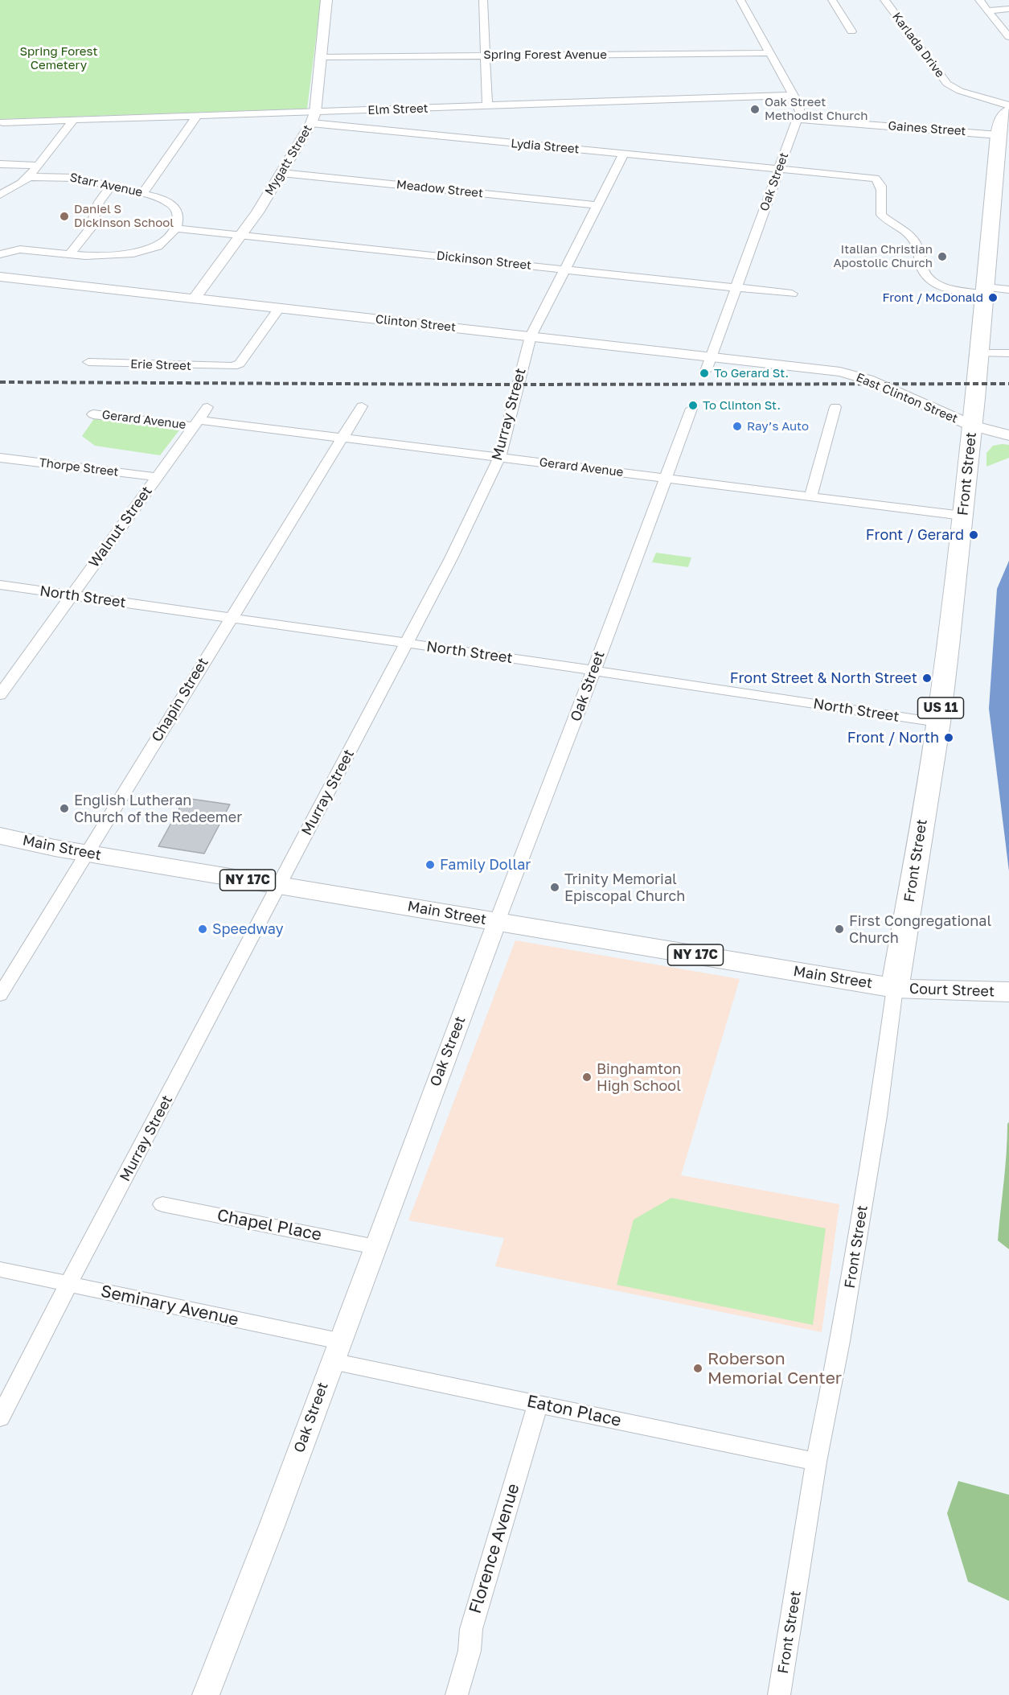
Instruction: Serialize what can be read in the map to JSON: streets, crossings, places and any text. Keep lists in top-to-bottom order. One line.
{"streets":{"main road":["Front Street","US 11","Main Street","NY 17C","Court Street"],"street":["Karlada Drive","Spring Forest Avenue","Elm Street","Gaines Street","Lydia Street","Mygatt Street","Oak Street","Starr Avenue","Meadow Street","Dickinson Street","Clinton Street","Erie Street","East Clinton Street","Murray Street","Gerard Avenue","Thorpe Street","Walnut Street","North Street","Chapin Street","Chapel Place","Seminary Avenue","Eaton Place","Florence Avenue"]},"crossings":[["Spring Forest Avenue","Mygatt Street"],["Elm Street","Lydia Street"],["Elm Street","Mygatt Street"],["Gaines Street","Oak Street"],["Gaines Street","Front Street"],["Lydia Street","Mygatt Street"],["Lydia Street","Oak Street"],["Lydia Street","Murray Street"],["Lydia Street","Front Street"],["Mygatt Street","Meadow Street"],["Mygatt Street","Dickinson Street"],["Mygatt Street","Clinton Street"],["Oak Street","Dickinson Street"],["Oak Street","Clinton Street"],["Oak Street","Gerard Avenue"],["Oak Street","North Street"],["Oak Street","Main Street"],["Oak Street","Chapel Place"],["Oak Street","Seminary Avenue"],["Oak Street","Eaton Place"],["Starr Avenue","Dickinson Street"],["Meadow Street","Murray Street"],["Dickinson Street","Murray Street"],["Clinton Street","Erie Street"],["Clinton Street","East Clinton Street"],["Clinton Street","Murray Street"],["East Clinton Street","Front Street"],["Murray Street","Gerard Avenue"],["Murray Street","North Street"],["Murray Street","Main Street"],["Murray Street","Seminary Avenue"],["Gerard Avenue","Front Street"],["Gerard Avenue","Walnut Street"],["Gerard Avenue","Chapin Street"],["Thorpe Street","Walnut Street"],["Front Street","North Street"],["Front Street","Main Street"],["Front Street","Court Street"],["Front Street","Eaton Place"],["Walnut Street","North Street"],["North Street","Chapin Street"],["Chapin Street","Main Street"],["Main Street","Court Street"],["Seminary Avenue","Eaton Place"],["Eaton Place","Florence Avenue"]],"parks":["Spring Forest Cemetery"],"places":["Oak Street Methodist Church","Daniel S Dickinson School","Italian Christian Apostolic Church","Front / McDonald","To Gerard St.","To Clinton St.","Ray’s Auto","Front / Gerard","Front Street & North Street","Front / North","English Lutheran Church of the Redeemer","Family Dollar","Trinity Memorial Episcopal Church","Speedway","First Congregational Church","Binghamton High School","Roberson Memorial Center"]}
